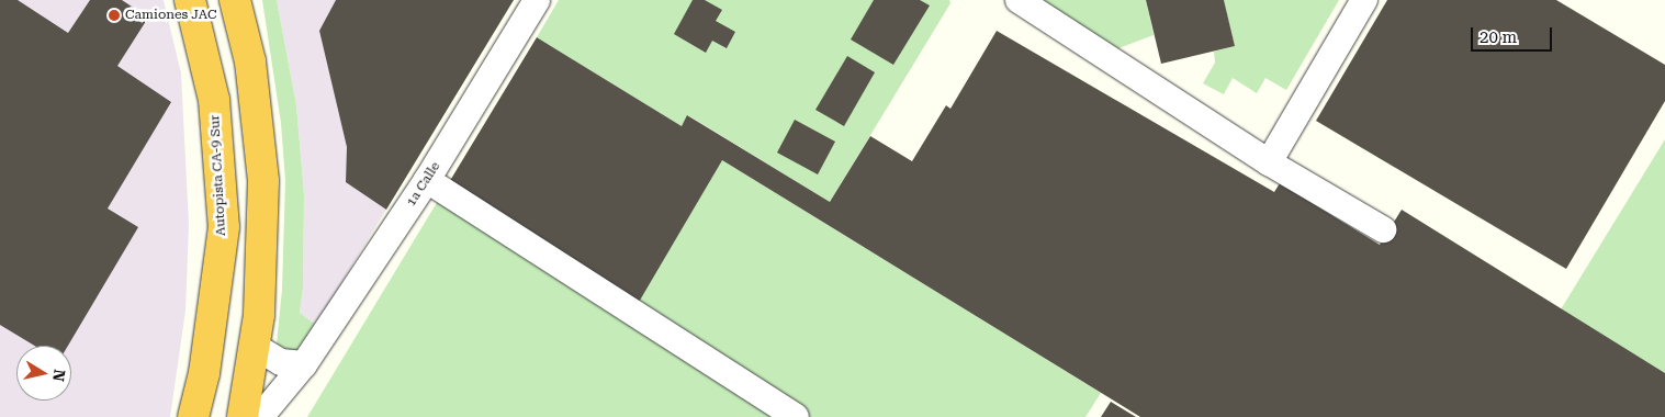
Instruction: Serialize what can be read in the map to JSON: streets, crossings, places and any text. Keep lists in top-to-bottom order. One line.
{"streets":{"highway":["Autopista CA-9 Sur"],"street":["1a Calle"]},"places":["Camiones JAC"],"scale_bar":"20 m","north":"right"}
